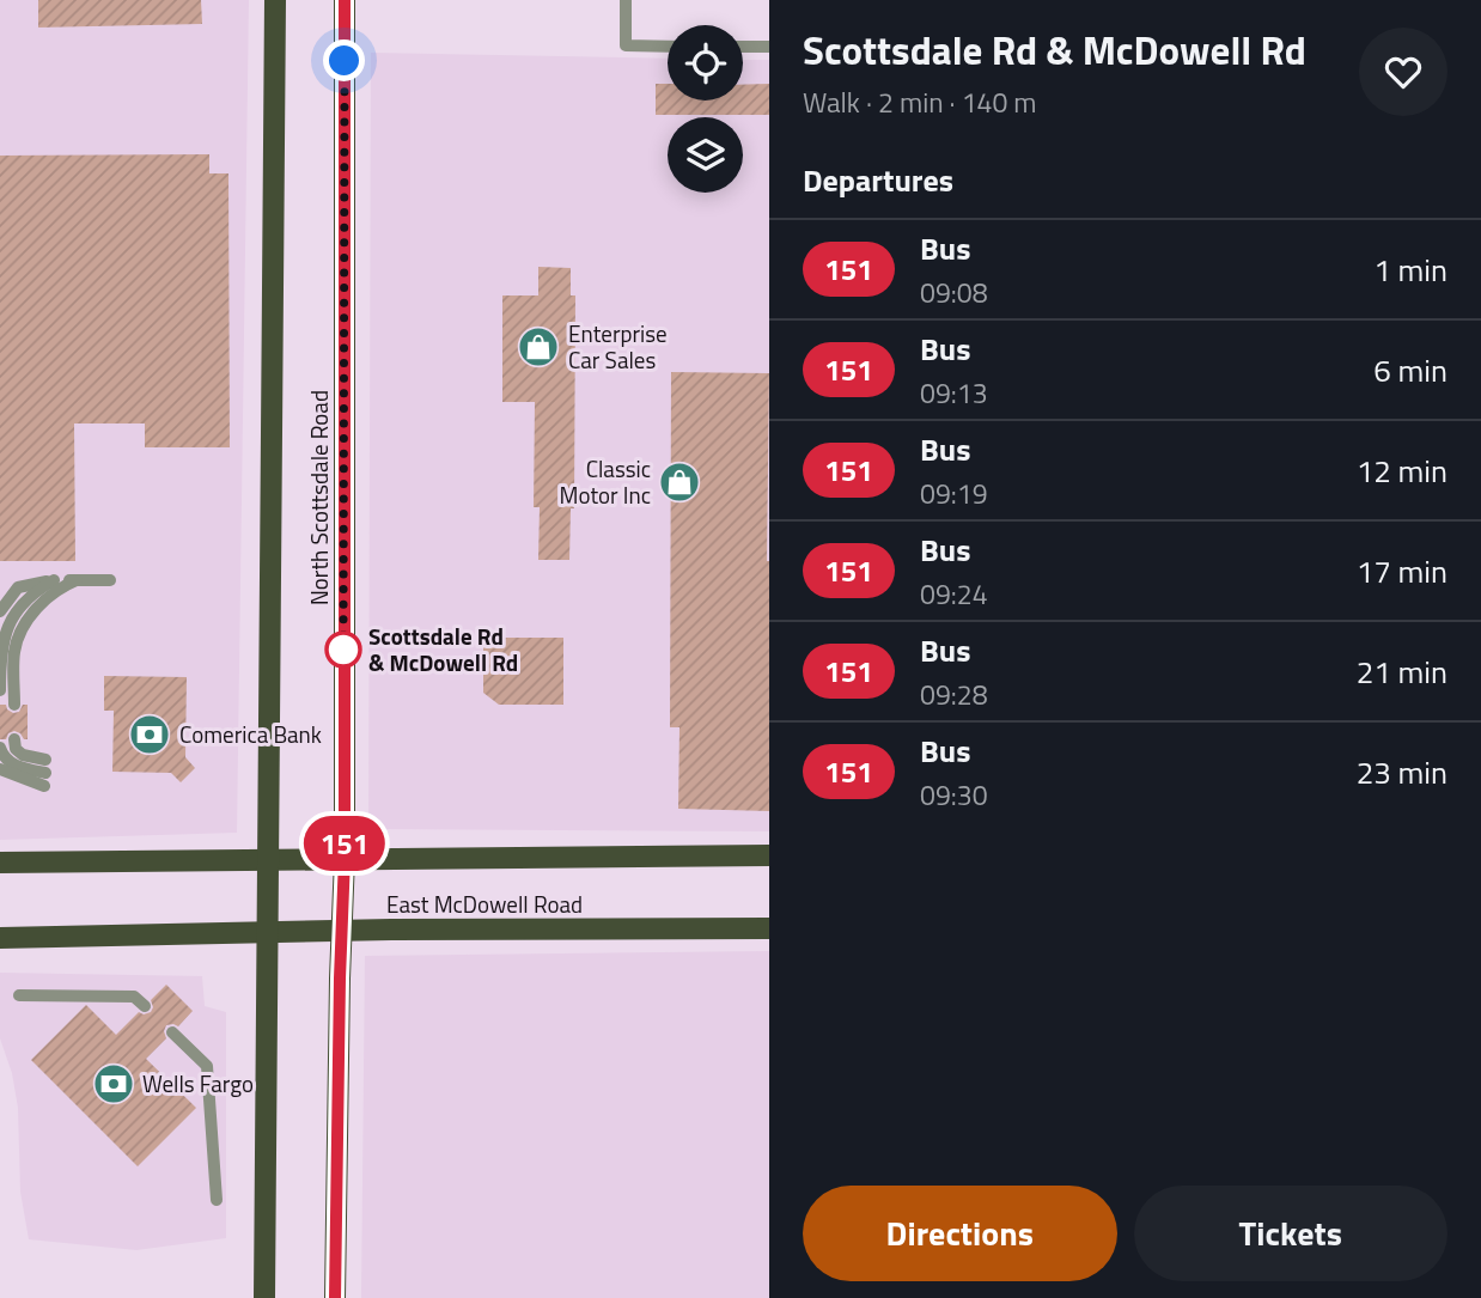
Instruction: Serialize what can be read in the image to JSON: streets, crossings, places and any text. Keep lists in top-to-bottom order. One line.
{"streets":{"main road":["North Scottsdale Road","East McDowell Road"]},"crossings":[["North Scottsdale Road","East McDowell Road"]],"places":{"shop":["Enterprise Car Sales","Classic Motor Inc"],"other":["Scottsdale Rd & McDowell Rd"],"bank":["Comerica Bank","Wells Fargo"]},"lines":["bus line 151"],"page":{"on_map":"151","heading":[["Scottsdale Rd & McDowell Rd","Walk · 2 min · 140 m"],"Departures"],"list":[{"mark":"151","name":"Bus","note":"09:08","value":"1 min"},{"mark":"151","name":"Bus","note":"09:13","value":"6 min"},{"mark":"151","name":"Bus","note":"09:19","value":"12 min"},{"mark":"151","name":"Bus","note":"09:24","value":"17 min"},{"mark":"151","name":"Bus","note":"09:28","value":"21 min"},{"mark":"151","name":"Bus","note":"09:30","value":"23 min"}],"buttons":["Directions","Tickets"]}}
